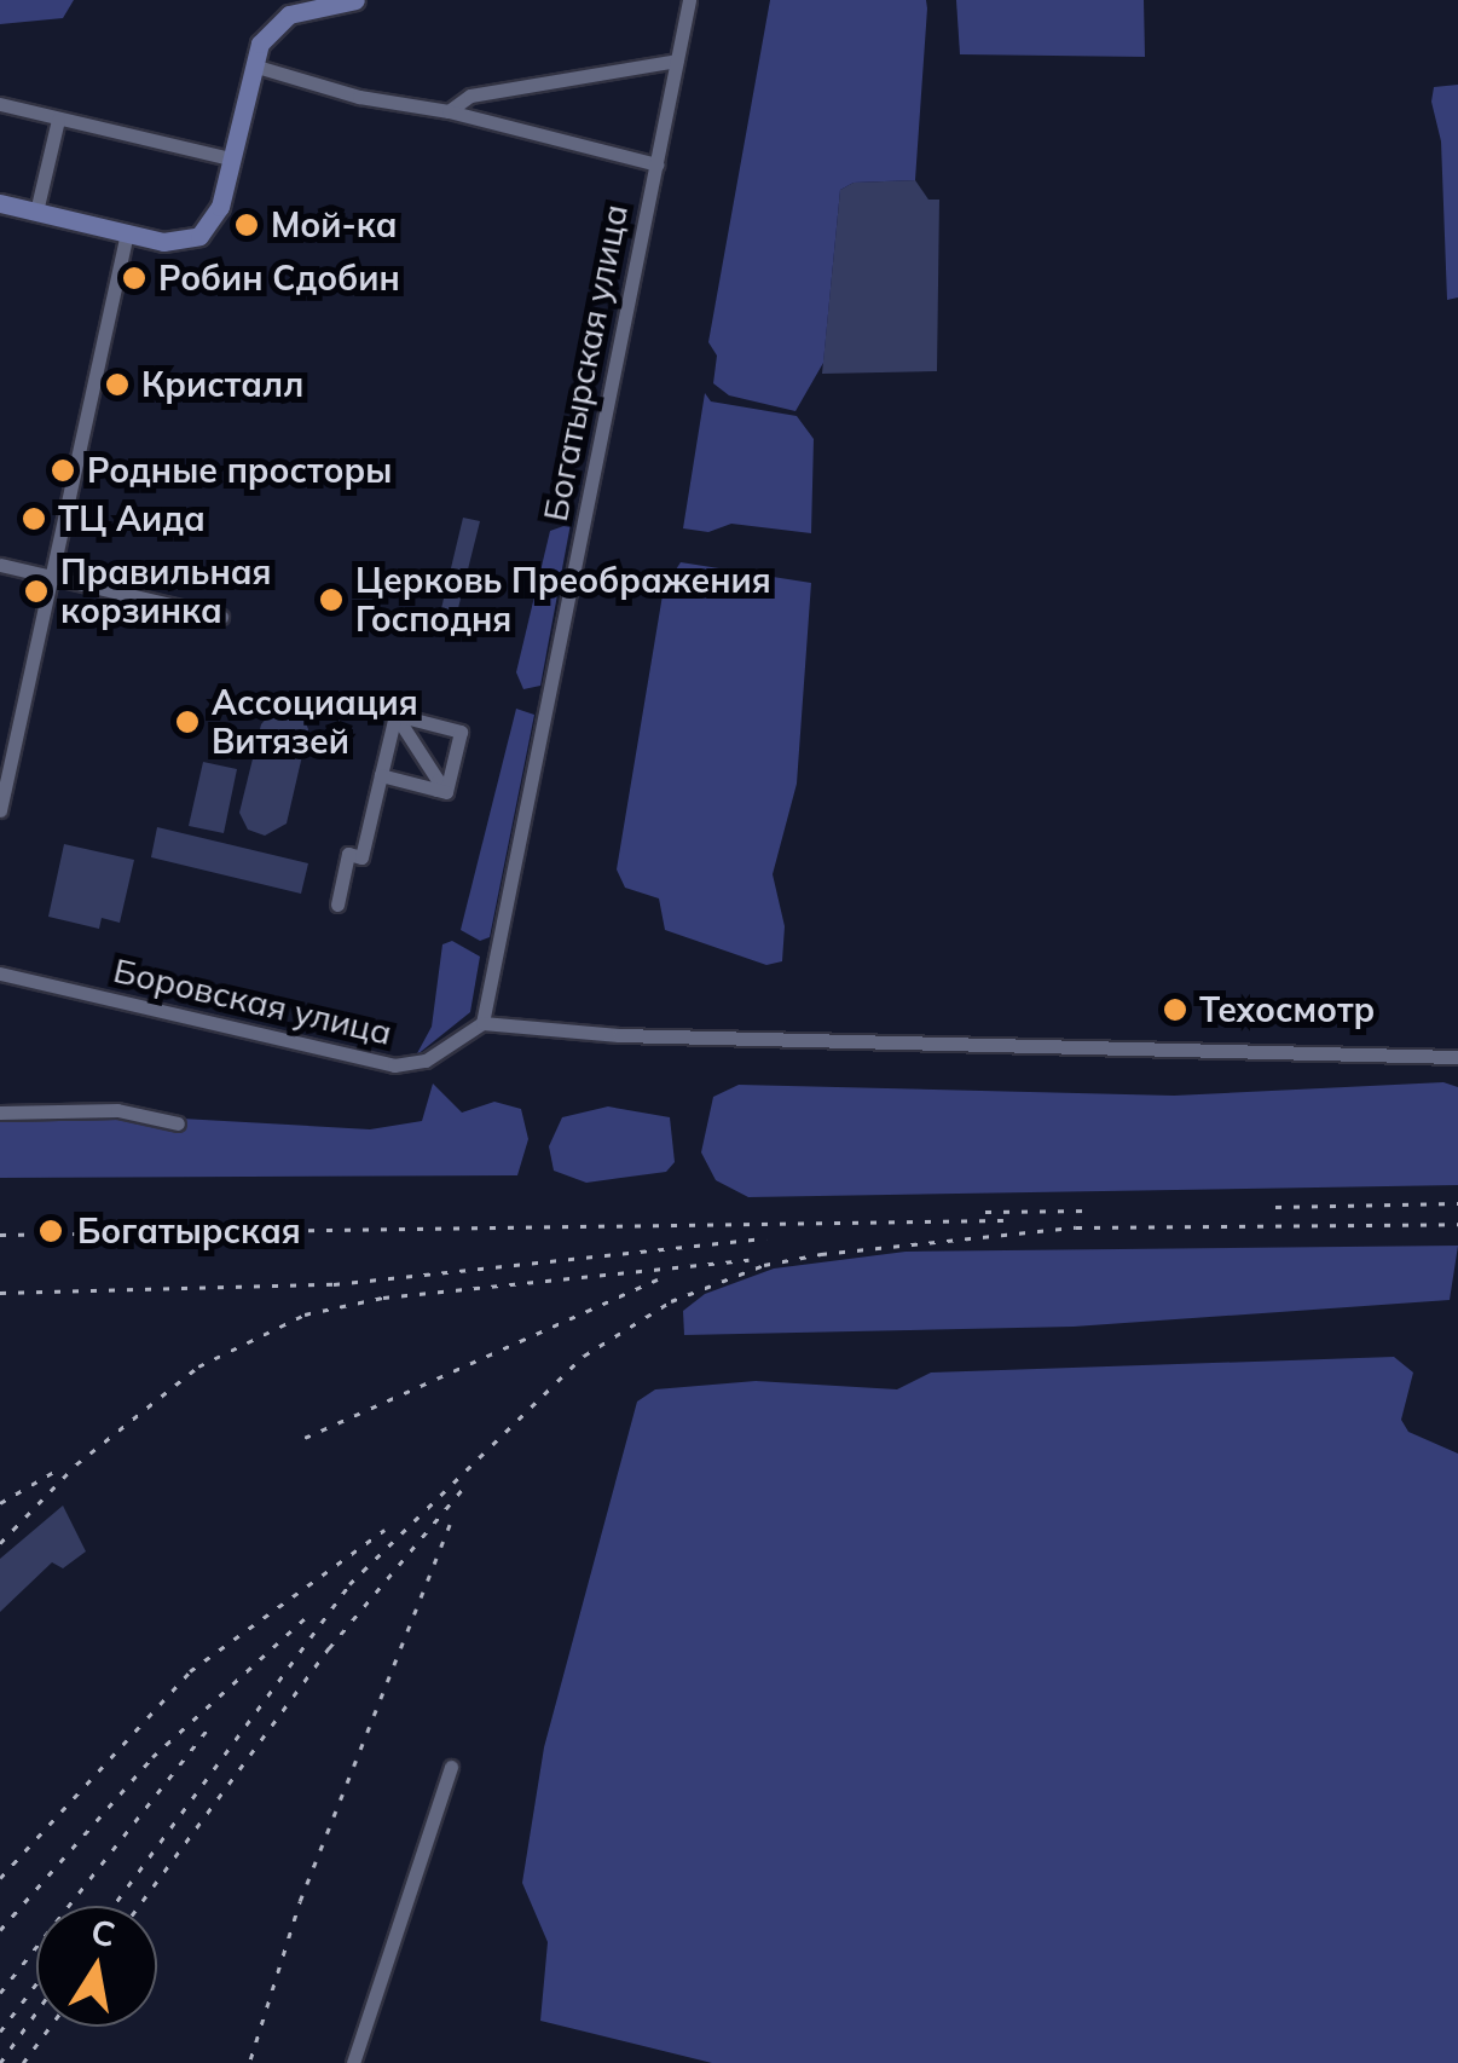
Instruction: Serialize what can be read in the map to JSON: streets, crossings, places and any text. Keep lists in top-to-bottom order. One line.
{"streets":{"street":["Богатырская улица","Боровская улица"]},"crossings":[["Богатырская улица","Боровская улица"]],"places":["Мой-ка","Робин Сдобин","Кристалл","Родные просторы","ТЦ Аида","Правильная корзинка","Церковь Преображения Господня","Ассоциация Витязей","Техосмотр","Богатырская"],"north":"top"}
